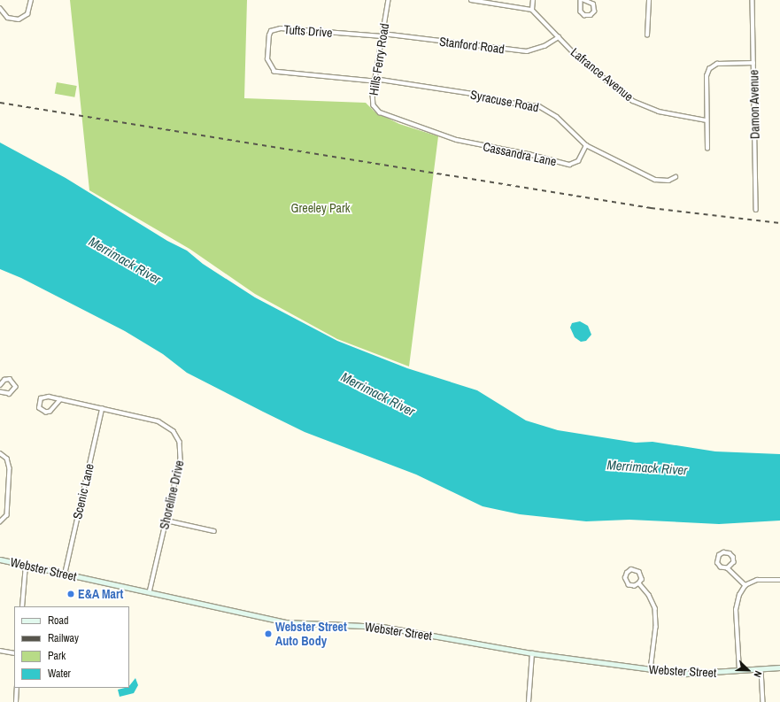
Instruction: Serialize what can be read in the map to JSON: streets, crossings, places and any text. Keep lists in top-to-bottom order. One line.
{"streets":{"main road":["Webster Street"],"street":["Tufts Drive","Stanford Road","Hills Ferry Road","Lafrance Avenue","Syracuse Road","Damon Avenue","Cassandra Lane","Scenic Lane","Shoreline Drive"]},"crossings":[["Tufts Drive","Stanford Road"],["Tufts Drive","Hills Ferry Road"],["Tufts Drive","Syracuse Road"],["Stanford Road","Hills Ferry Road"],["Stanford Road","Lafrance Avenue"],["Hills Ferry Road","Syracuse Road"],["Hills Ferry Road","Cassandra Lane"],["Syracuse Road","Cassandra Lane"],["Scenic Lane","Shoreline Drive"],["Scenic Lane","Webster Street"],["Shoreline Drive","Webster Street"]],"water":["Merrimack River"],"parks":["Greeley Park"],"places":["E&A Mart","Webster Street Auto Body"],"legend":["Road","Railway","Park","Water"],"north":"bottom right"}
